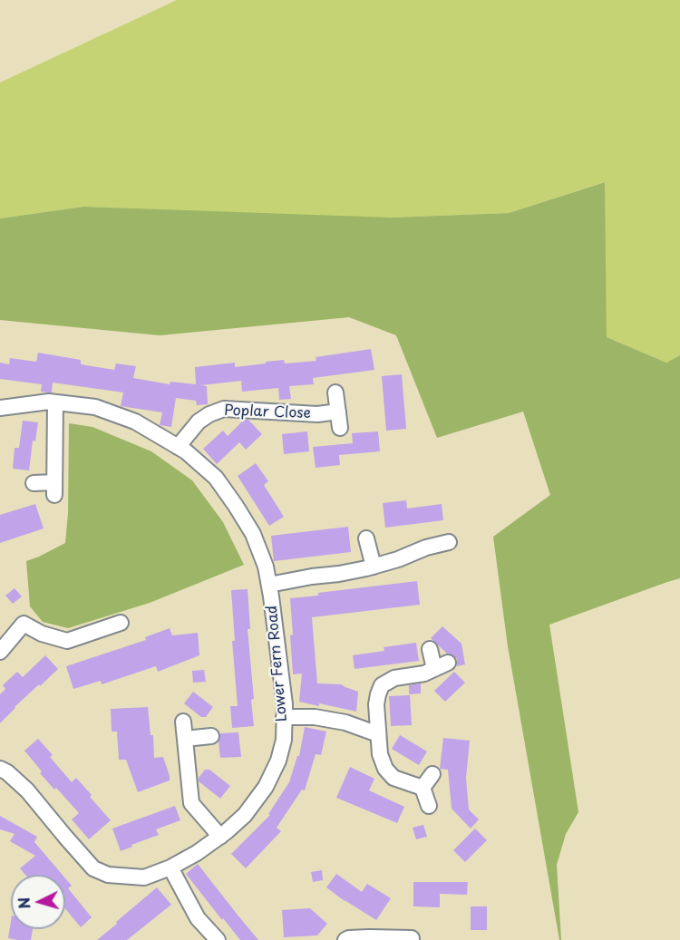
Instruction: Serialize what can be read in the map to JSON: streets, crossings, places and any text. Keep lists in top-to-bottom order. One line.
{"streets":{"street":["Poplar Close","Lower Fern Road"]},"crossings":[["Poplar Close","Lower Fern Road"]],"north":"left"}
